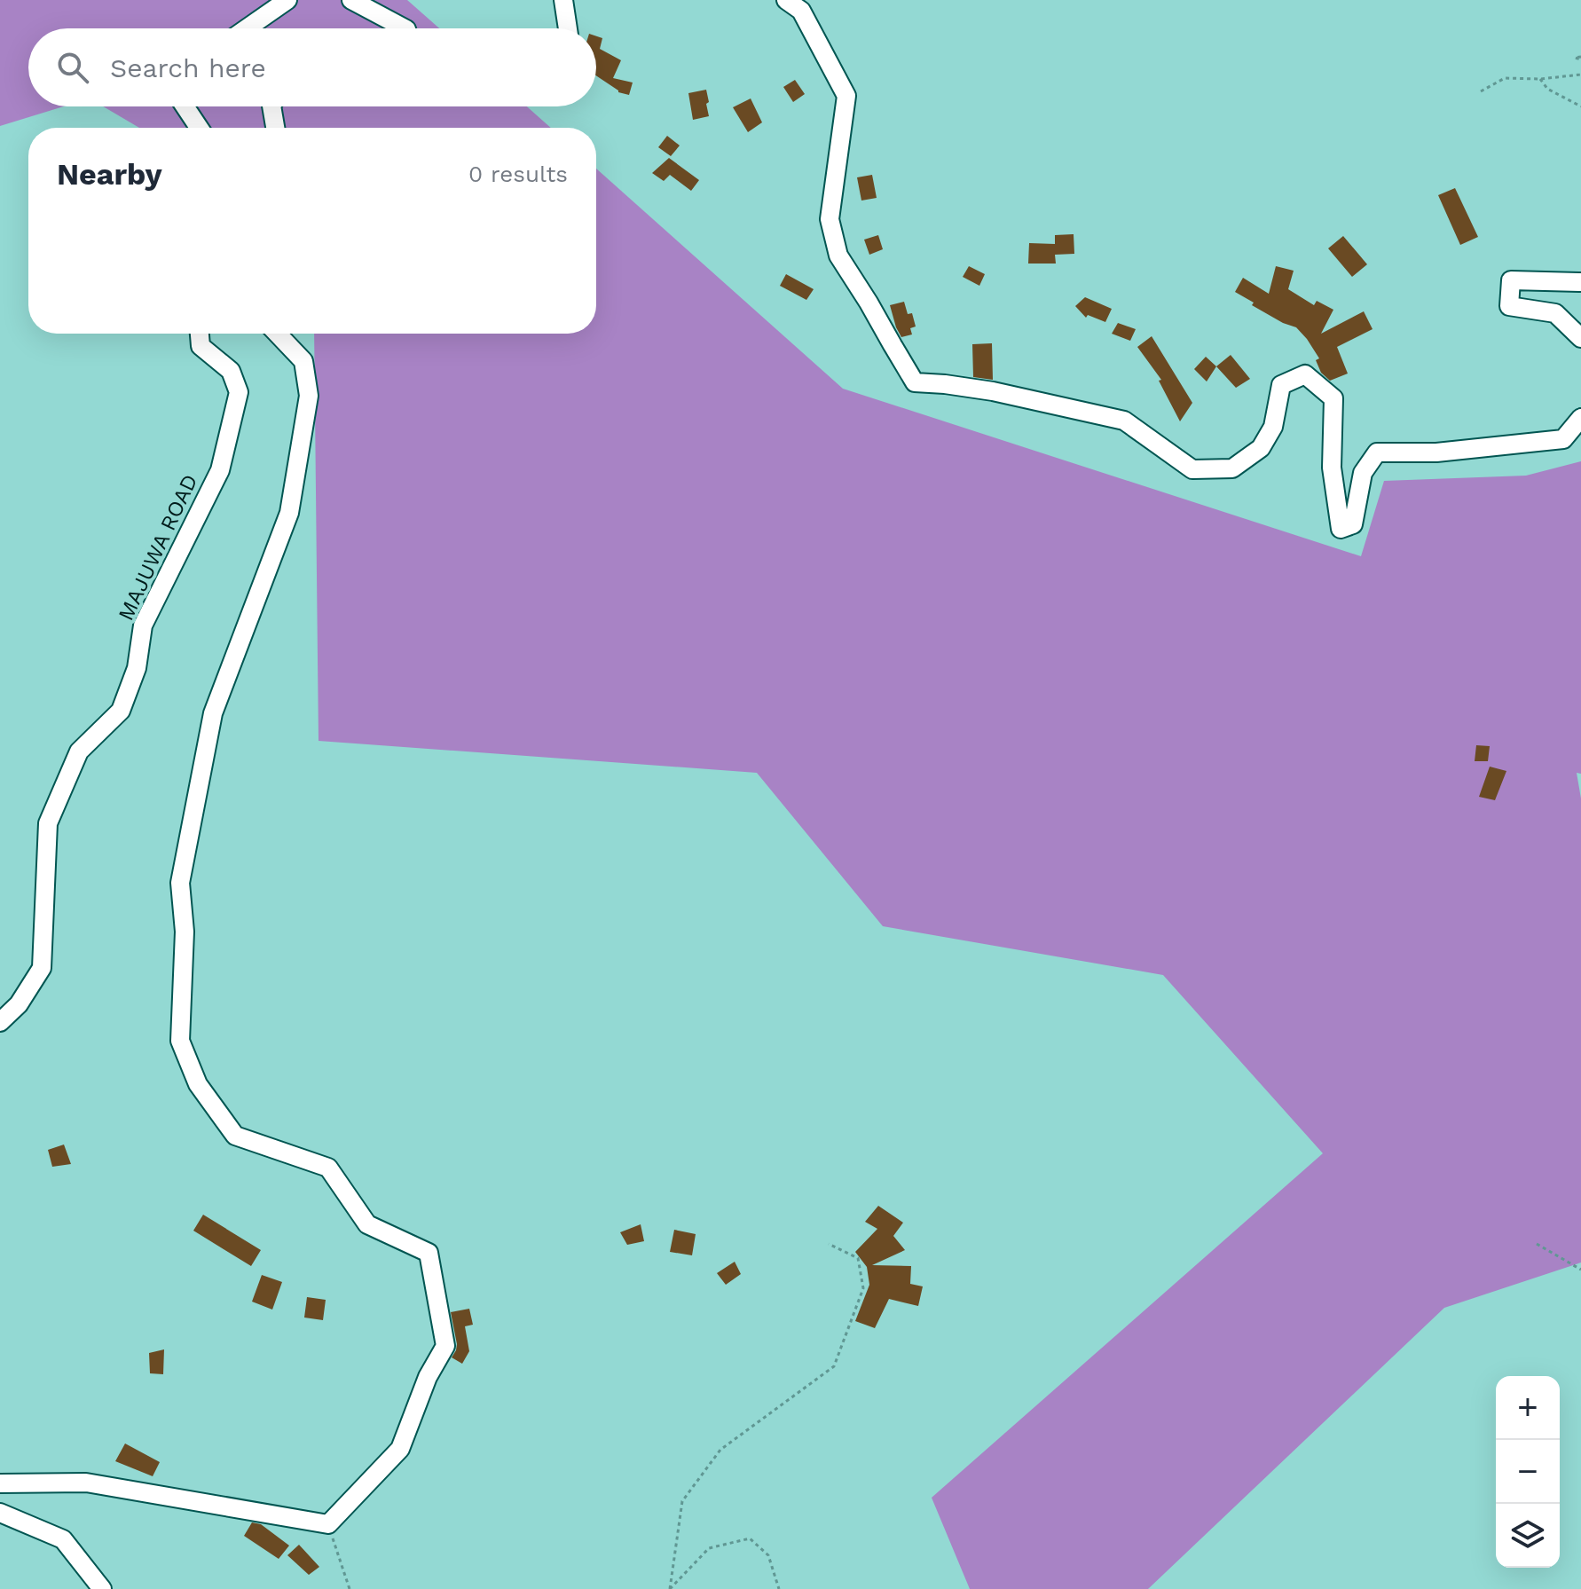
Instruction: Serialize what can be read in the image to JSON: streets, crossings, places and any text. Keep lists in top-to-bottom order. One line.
{"streets":{"street":["MAJUWA ROAD"]},"page":{"search":"Search here","heading":["Nearby","0 results"],"map_buttons":["+","−"]}}
